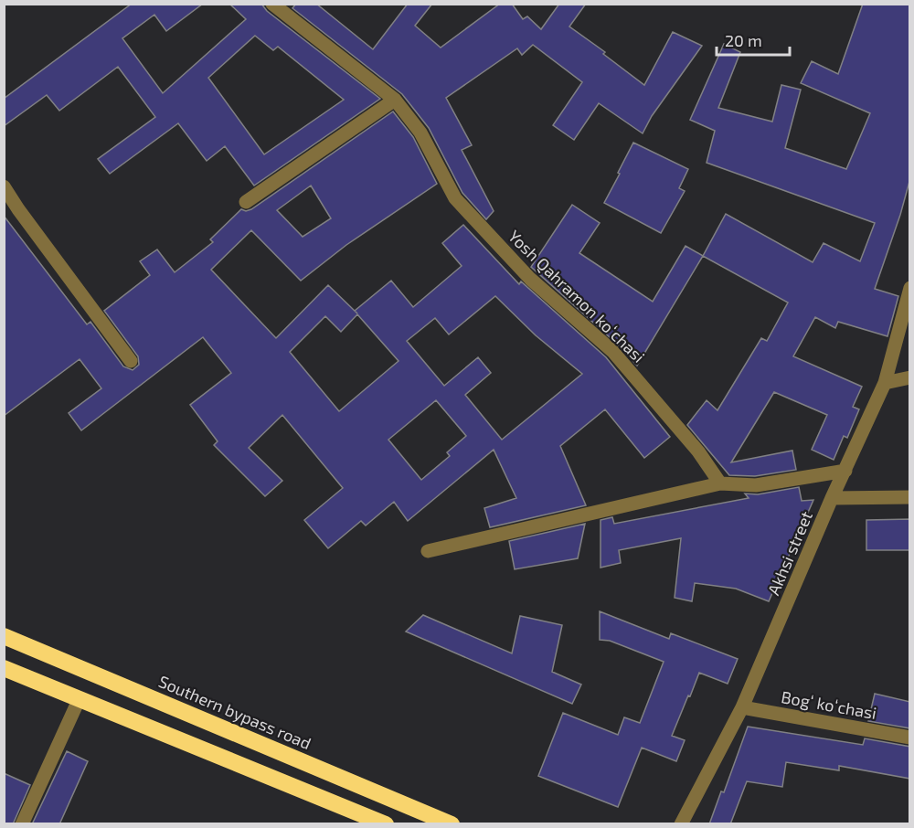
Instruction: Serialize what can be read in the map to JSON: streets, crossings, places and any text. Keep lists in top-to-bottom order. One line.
{"streets":{"highway":["Southern bypass road"],"street":["Yosh Qahramon koʻchasi","Akhsi street","Bogʻ koʻchasi"]},"crossings":[["Akhsi street","Bogʻ koʻchasi"]],"scale_bar":"20 m"}
